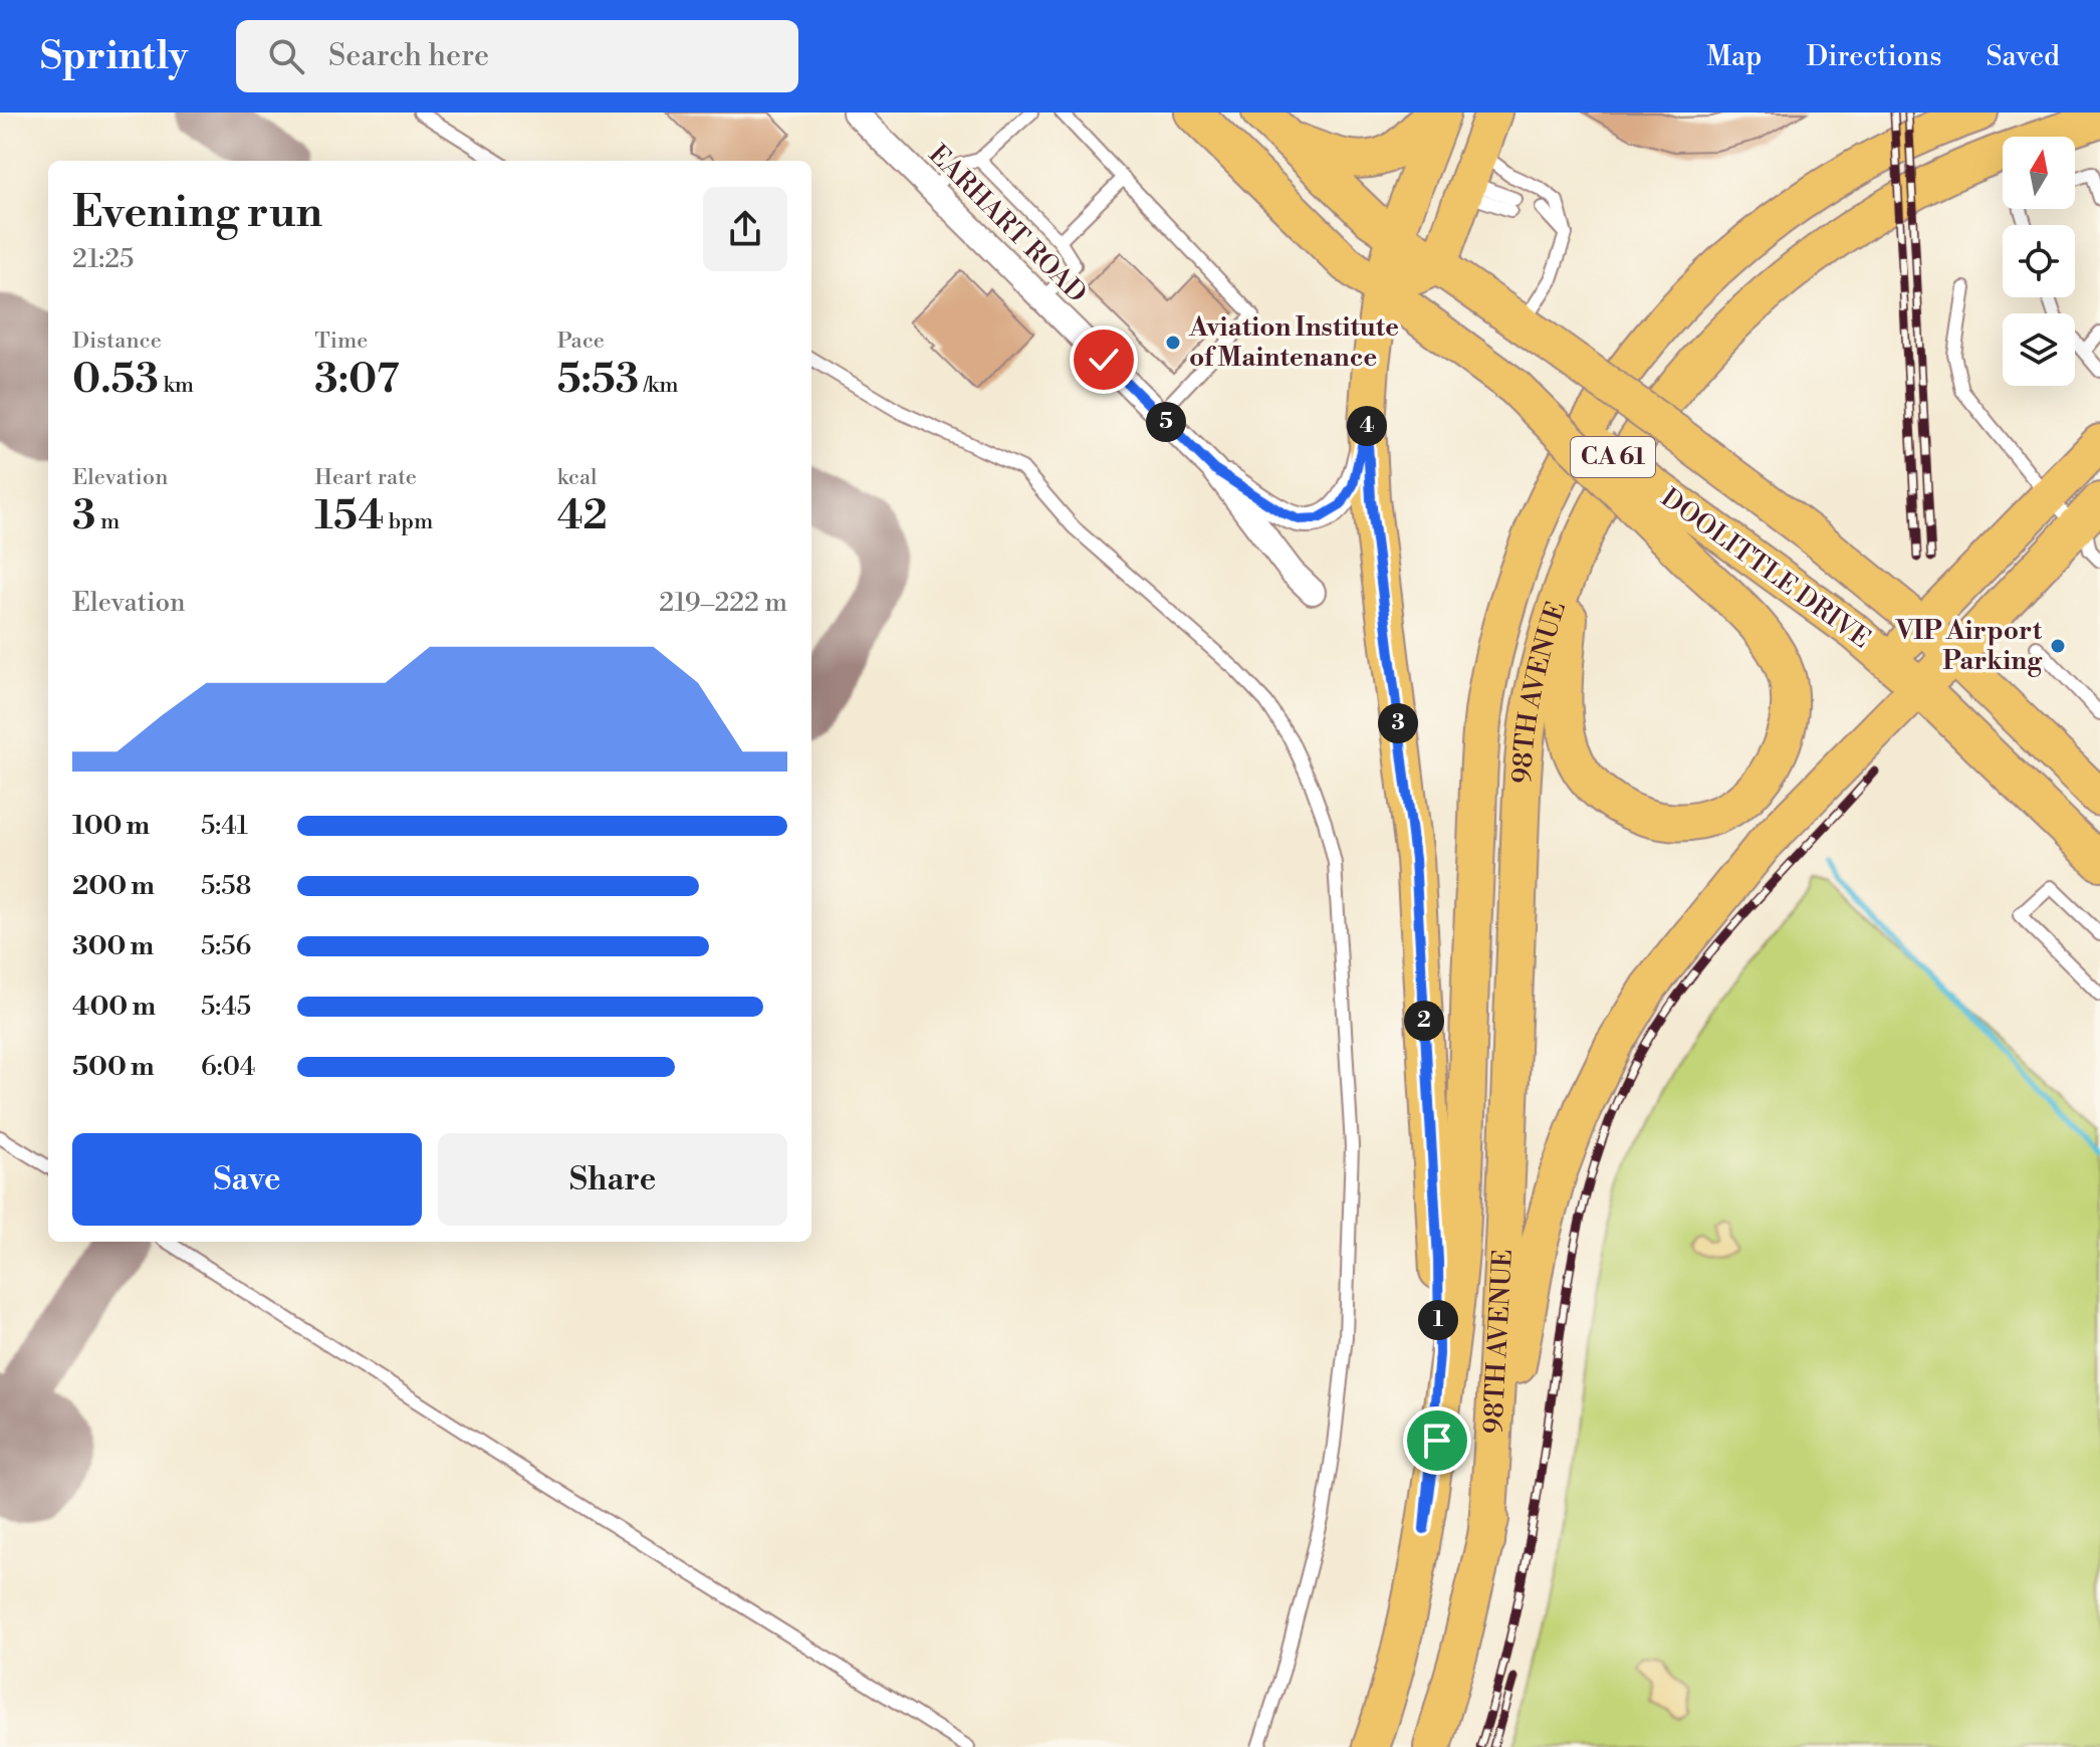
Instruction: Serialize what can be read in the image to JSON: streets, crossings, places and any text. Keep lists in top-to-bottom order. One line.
{"streets":{"main road":["CA 61","DOOLITTLE DRIVE","98TH AVENUE"],"street":["EARHART ROAD"]},"places":["Aviation Institute of Maintenance","VIP Airport Parking"],"north":"top","page":{"header":"Sprintly","search":"Search here","nav":["Map","Directions","Saved"],"heading":["Evening run","21:25"],"stats":[["Distance","0.53 km"],["Time","3:07"],["Pace","5:53 /km"],["Elevation","3 m"],["Heart rate","154 bpm"],["kcal","42"]],"pins":["5","4","3","2","1"],"chart":["Elevation","219–222 m"],"list":[{"name":"100 m","note":"5:41"},{"name":"200 m","note":"5:58"},{"name":"300 m","note":"5:56"},{"name":"400 m","note":"5:45"},{"name":"500 m","note":"6:04"}],"buttons":["Save","Share"]}}
